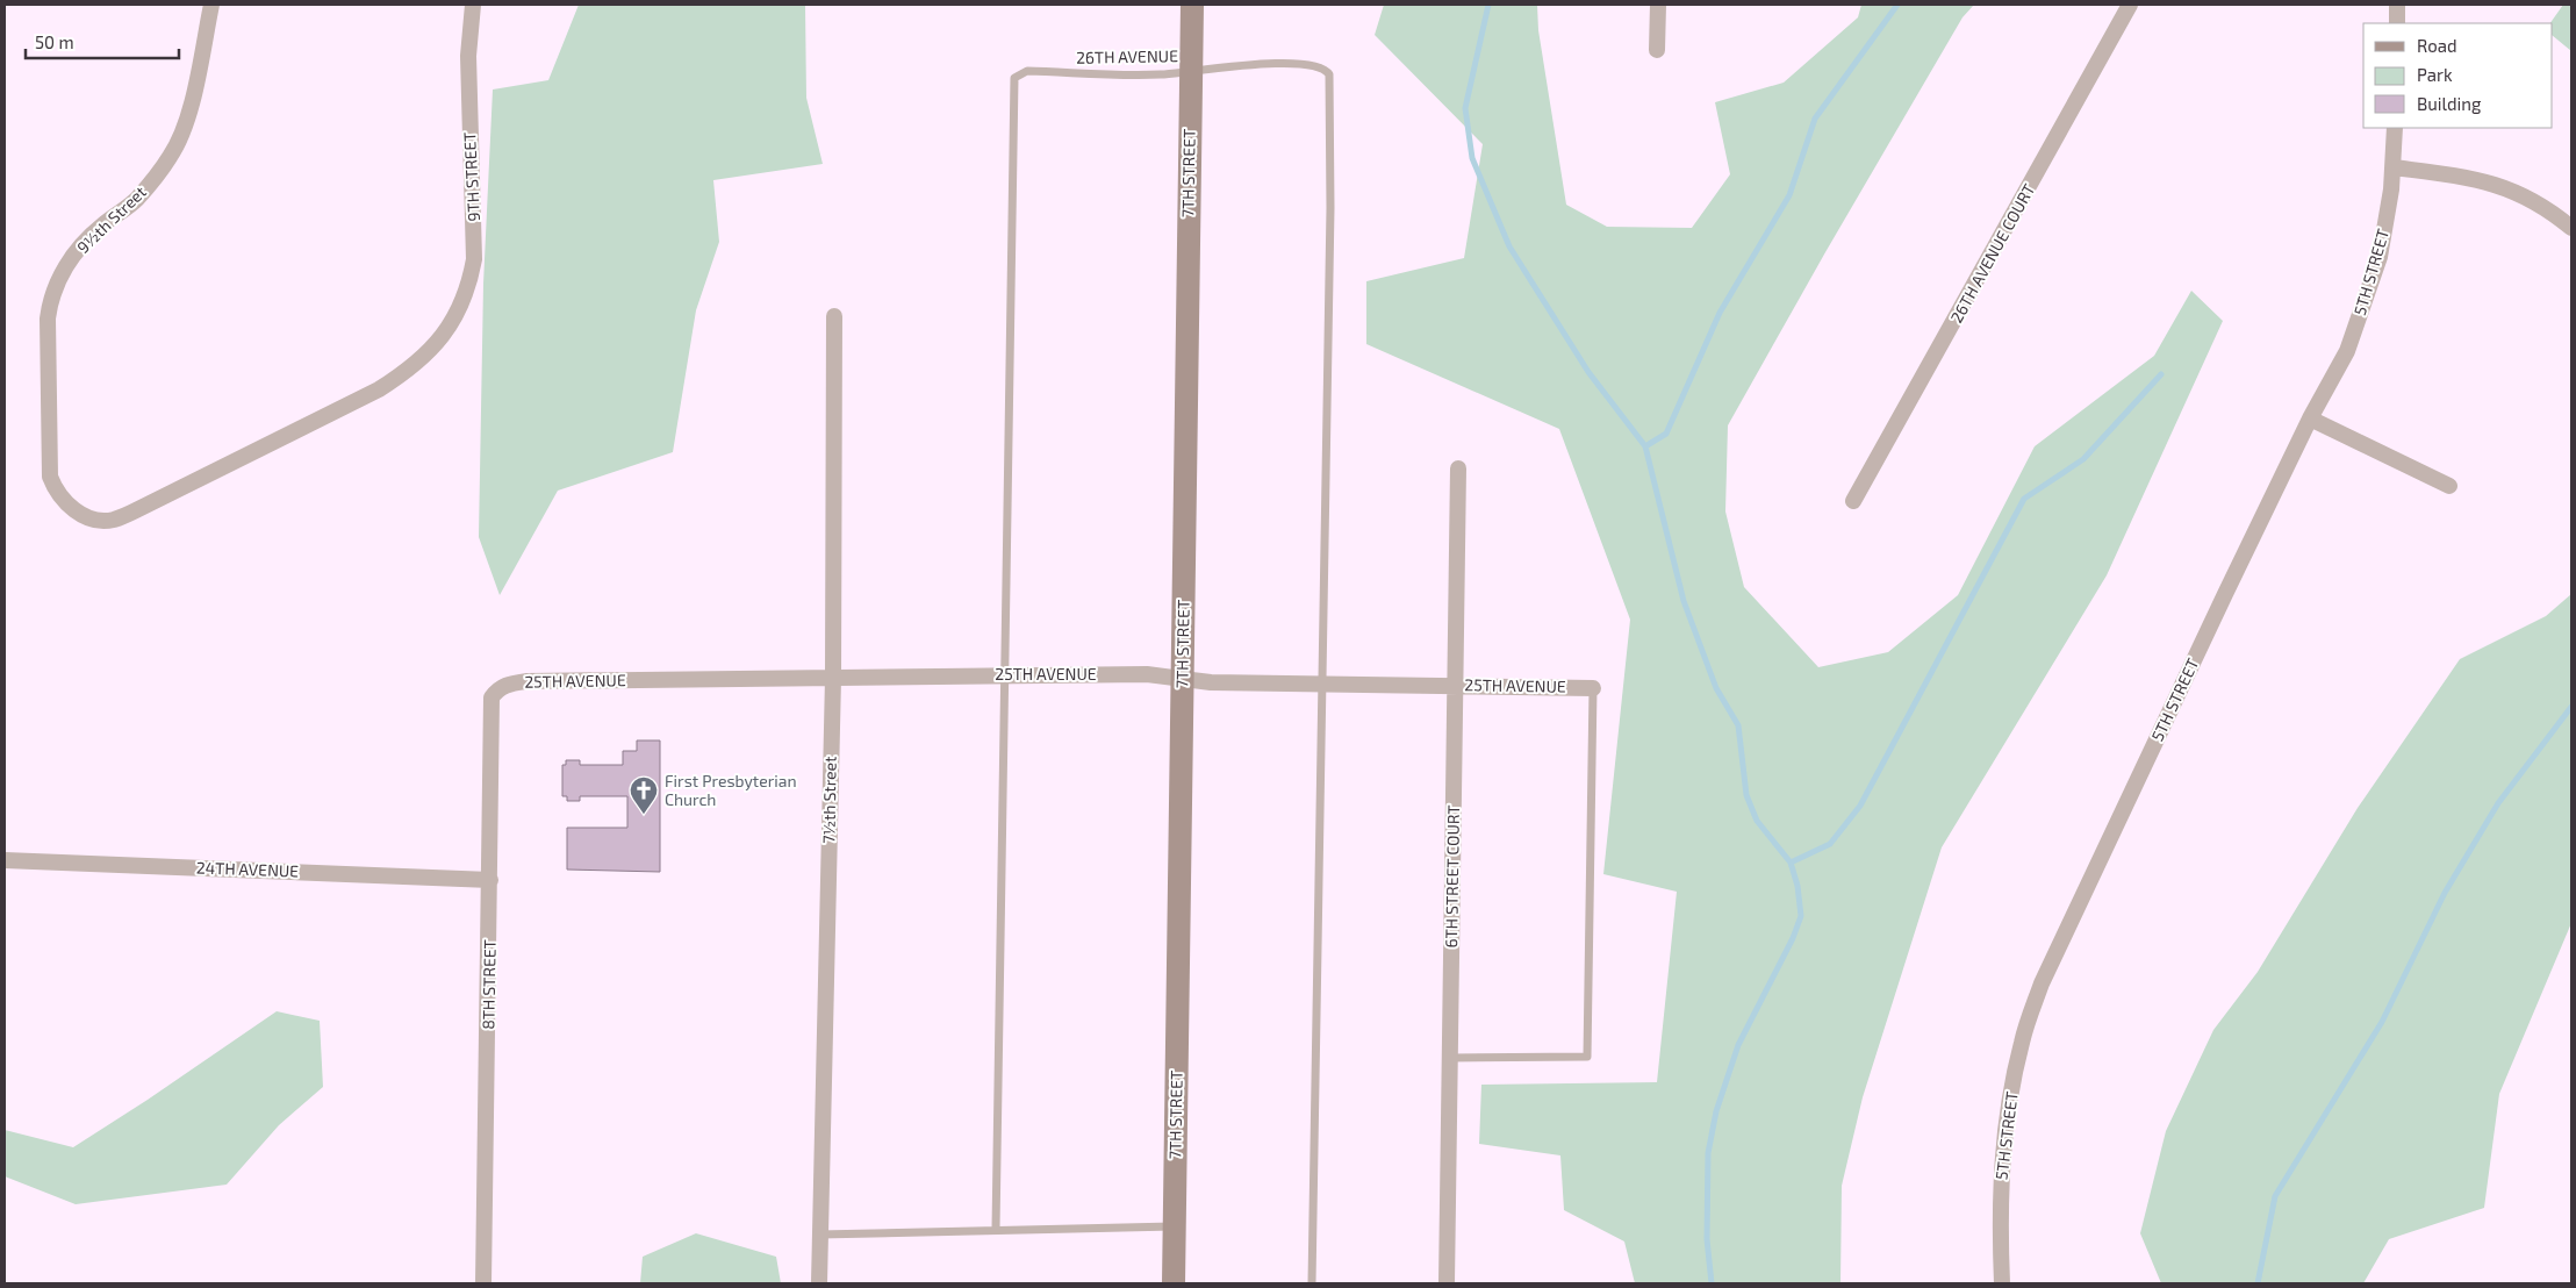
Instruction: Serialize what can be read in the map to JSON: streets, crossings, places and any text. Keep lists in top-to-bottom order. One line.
{"streets":{"main road":["7TH STREET"],"street":["9TH STREET","9½th Street","26TH AVENUE COURT","5TH STREET","25TH AVENUE","7½th Street","24TH AVENUE","6TH STREET COURT","8TH STREET"],"lane":["26TH AVENUE"]},"crossings":[["26TH AVENUE","7TH STREET"],["26TH AVENUE","25TH AVENUE"],["7TH STREET","25TH AVENUE"],["9TH STREET","9½th Street"],["25TH AVENUE","7½th Street"],["25TH AVENUE","6TH STREET COURT"],["25TH AVENUE","8TH STREET"],["24TH AVENUE","8TH STREET"]],"places":{"church":["First Presbyterian Church"]},"legend":["Road","Park","Building"],"scale_bar":"50 m"}
